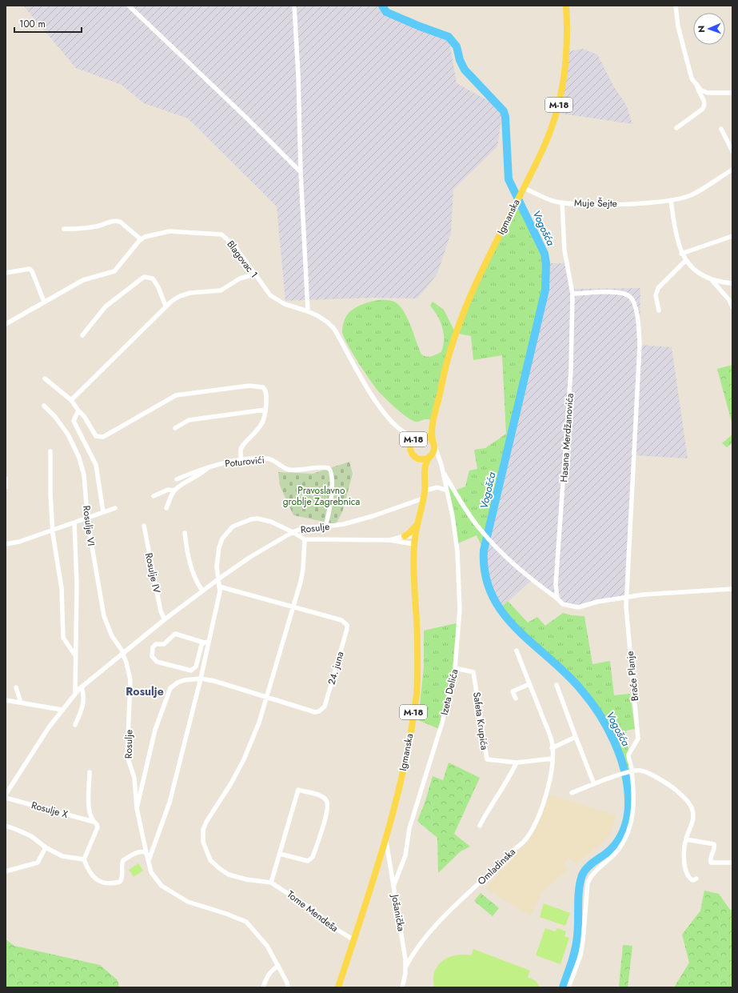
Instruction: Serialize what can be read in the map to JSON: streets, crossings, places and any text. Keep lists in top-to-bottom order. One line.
{"streets":{"main road":["M-18","Igmanska"],"street":["Muje Šejte","Blagovac 1","Hasana Merdžanovića","Poturovići","Rosulje VI","Rosulje","Rosulje IV","24. juna","Braće Planje","Izeta Delića","Safeta Krupića","Rosulje X","Omladinska","Tome Mendeša","Jošanička"]},"crossings":[["M-18","Igmanska"],["M-18","Izeta Delića"],["Muje Šejte","Igmanska"],["Muje Šejte","Hasana Merdžanovića"],["Igmanska","Rosulje"],["Igmanska","Izeta Delića"],["Igmanska","Tome Mendeša"],["Igmanska","Jošanička"],["Hasana Merdžanovića","Braće Planje"],["Poturovići","Rosulje"],["Rosulje VI","Rosulje"],["Rosulje","Rosulje IV"],["Rosulje","24. juna"],["Rosulje","Rosulje X"],["24. juna","Tome Mendeša"],["Izeta Delića","Safeta Krupića"],["Izeta Delića","Jošanička"],["Safeta Krupića","Omladinska"],["Omladinska","Jošanička"]],"districts":["Rosulje"],"water":["Vogošća"],"parks":["Pravoslavno groblje Zagrebnica"],"scale_bar":"100 m","north":"left"}
